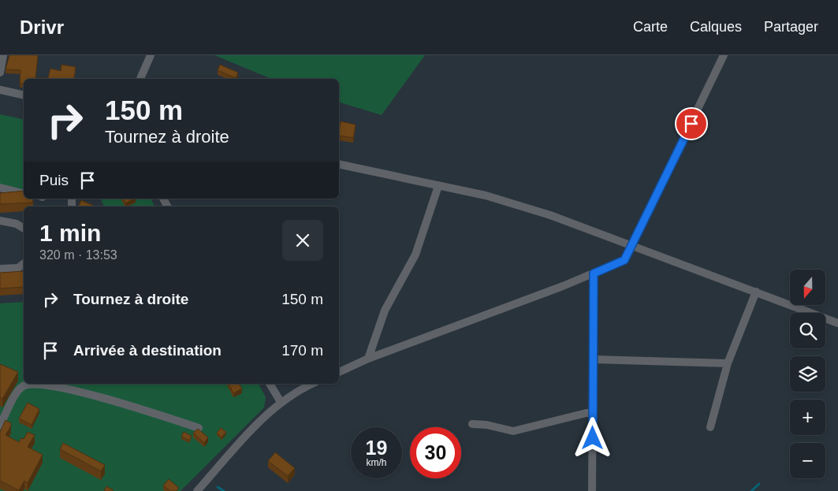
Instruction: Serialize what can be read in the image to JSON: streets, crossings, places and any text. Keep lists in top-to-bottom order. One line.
{"north":"bottom","page":{"header":"Drivr","nav":["Carte","Calques","Partager"],"turn":["150 m","Tournez à droite"],"then":"Puis","heading":["1 min","320 m · 13:53"],"map_buttons":["+","−"],"list":[{"name":"Tournez à droite","value":"150 m"},{"name":"Arrivée à destination","value":"170 m"}],"speed":"19 km/h","limit":"30"}}
